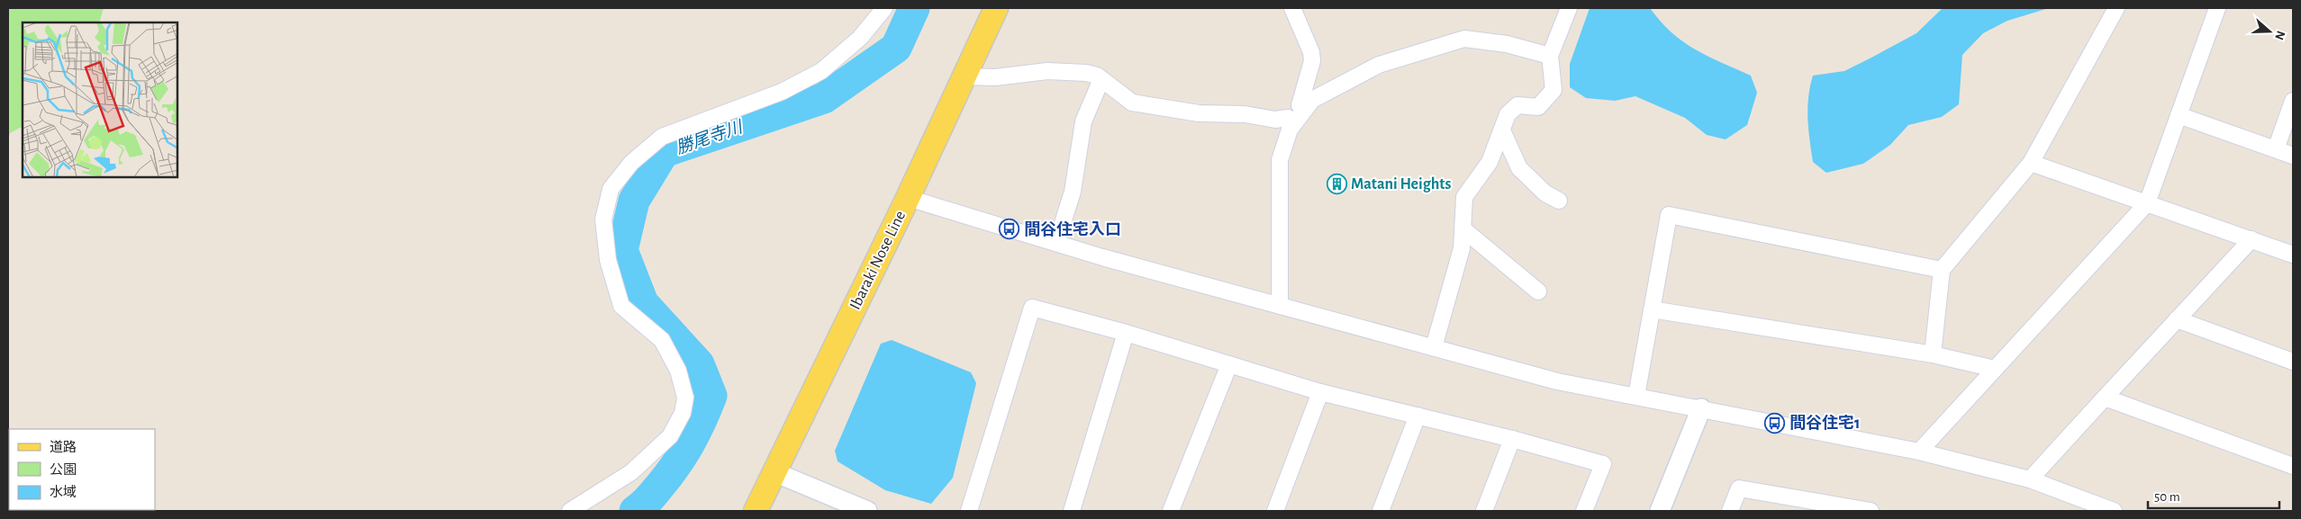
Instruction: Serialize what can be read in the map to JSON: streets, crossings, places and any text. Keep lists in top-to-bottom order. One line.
{"streets":{"main road":["Ibaraki Nose Line"]},"water":["勝尾寺川"],"places":{"building":["Matani Heights"],"bus stop":["間谷住宅入口","間谷住宅1"]},"legend":["道路","公園","水域"],"scale_bar":"50 m","north":"right"}
